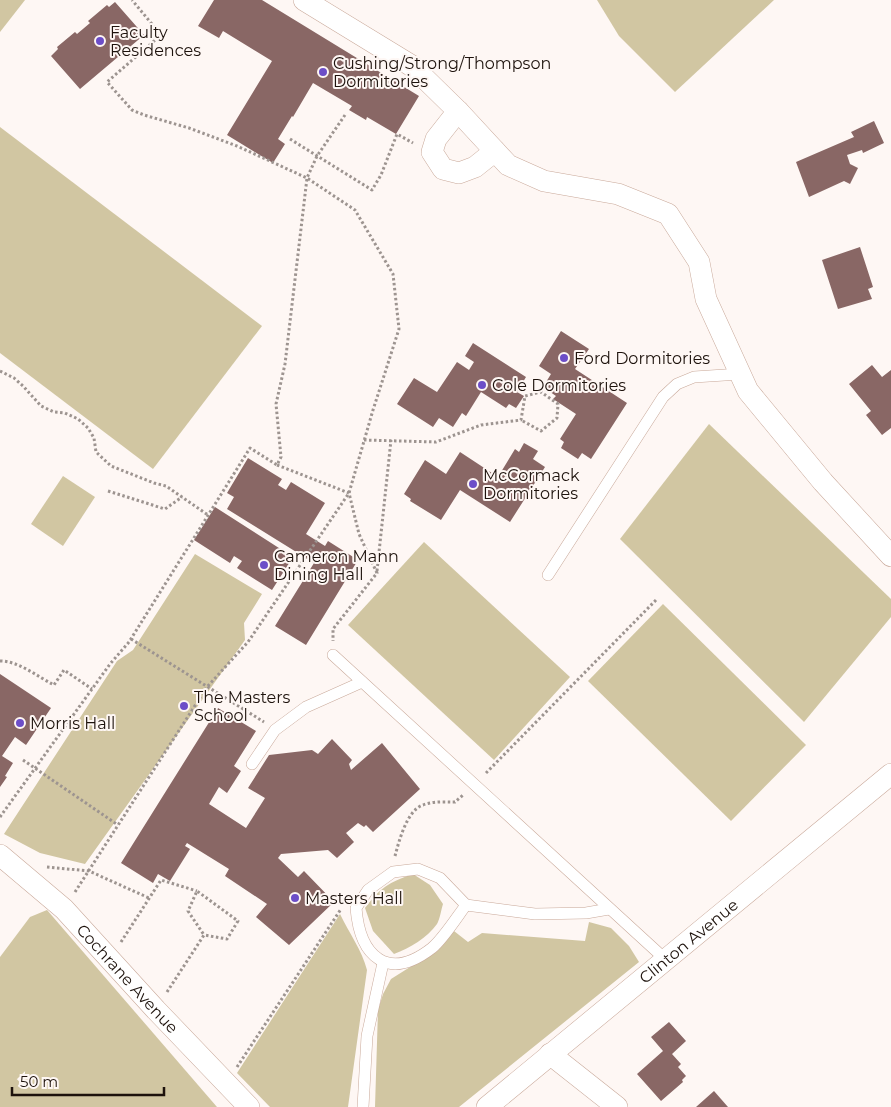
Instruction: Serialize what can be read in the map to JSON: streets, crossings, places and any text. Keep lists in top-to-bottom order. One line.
{"streets":{"street":["Clinton Avenue","Cochrane Avenue"]},"places":["Faculty Residences","Cushing/Strong/Thompson Dormitories","Ford Dormitories","Cole Dormitories","McCormack Dormitories","Cameron Mann Dining Hall","The Masters School","Morris Hall","Masters Hall"],"scale_bar":"50 m"}
